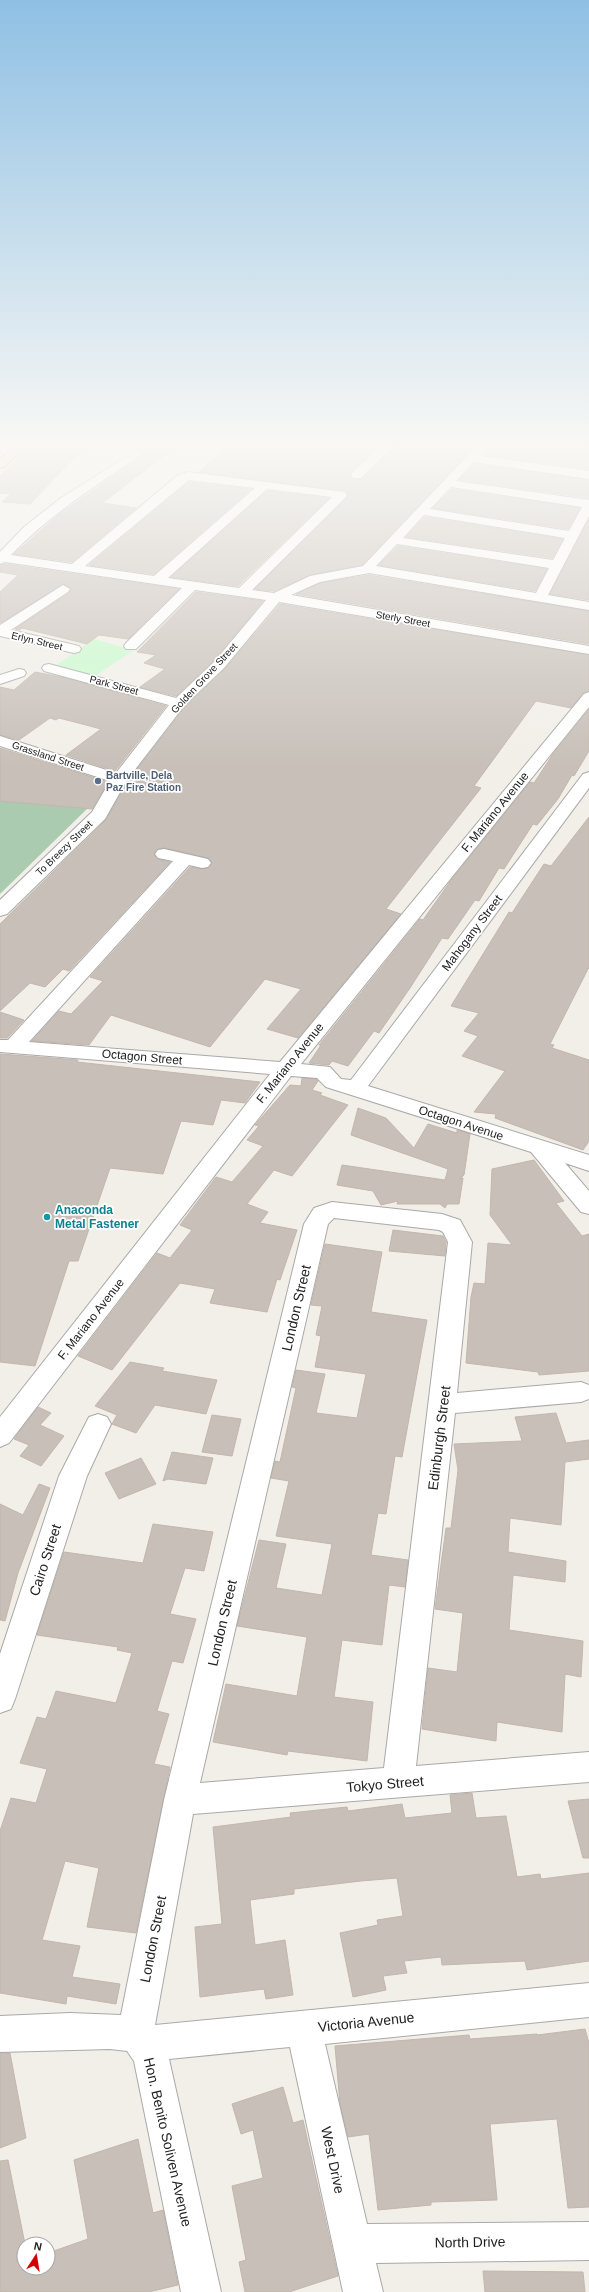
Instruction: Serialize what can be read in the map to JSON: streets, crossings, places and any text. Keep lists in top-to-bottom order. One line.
{"streets":{"street":["Sterly Street","Erlyn Street","Golden Grove Street","Park Street","Grassland Street","F. Mariano Avenue","To Breezy Street","Mahogany Street","Octagon Street","Octagon Avenue","London Street","Edinburgh Street","Cairo Street","Tokyo Street","Victoria Avenue","Hon. Benito Soliven Avenue","West Drive","North Drive"]},"crossings":[["Sterly Street","Golden Grove Street"],["Golden Grove Street","Park Street"],["Golden Grove Street","Grassland Street"],["Golden Grove Street","To Breezy Street"],["Grassland Street","To Breezy Street"],["F. Mariano Avenue","Octagon Street"],["F. Mariano Avenue","Octagon Avenue"],["Mahogany Street","Octagon Avenue"],["Octagon Street","Octagon Avenue"],["London Street","Edinburgh Street"],["London Street","Tokyo Street"],["London Street","Victoria Avenue"],["London Street","Hon. Benito Soliven Avenue"],["Edinburgh Street","Tokyo Street"],["Victoria Avenue","Hon. Benito Soliven Avenue"],["Victoria Avenue","West Drive"],["West Drive","North Drive"]],"places":["Bartville, Dela Paz Fire Station","Anaconda Metal Fastener"],"north":"top"}
